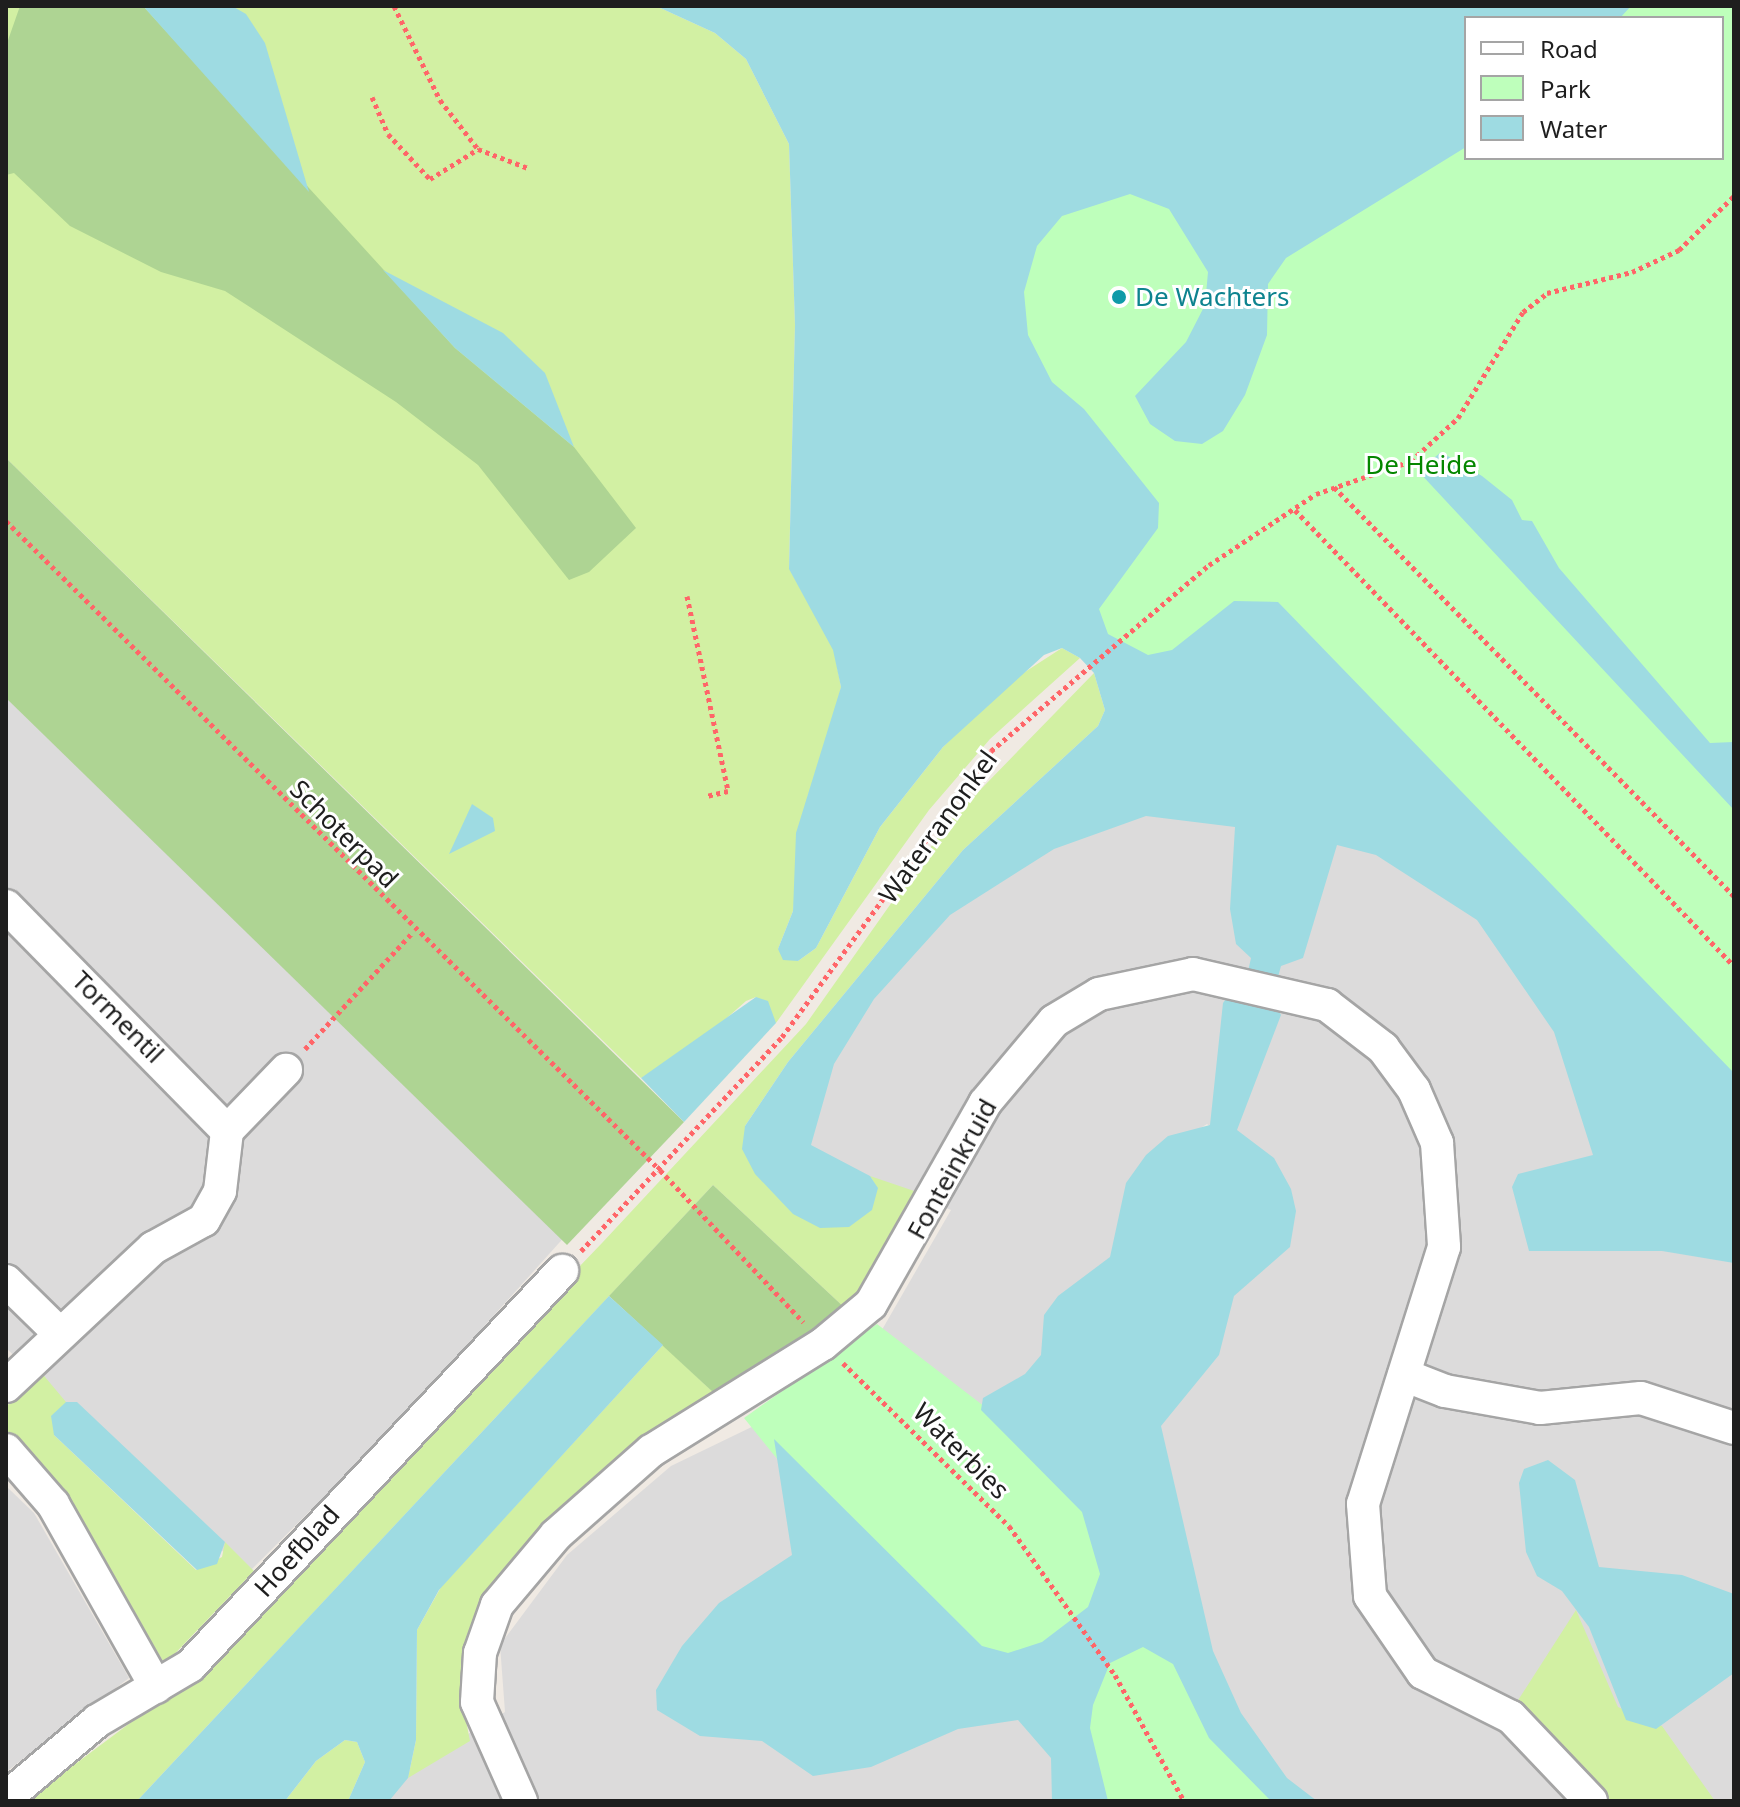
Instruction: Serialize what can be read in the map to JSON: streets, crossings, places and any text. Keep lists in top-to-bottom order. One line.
{"streets":{"street":["Tormentil","Fonteinkruid","Hoefblad"],"path":["Waterranonkel","Schoterpad","Waterbies"]},"crossings":[["Waterranonkel","Schoterpad"],["Waterranonkel","Waterbies"],["Schoterpad","Waterbies"],["Fonteinkruid","Waterbies"]],"parks":["De Heide"],"places":["De Wachters"],"legend":["Road","Park","Water"]}
